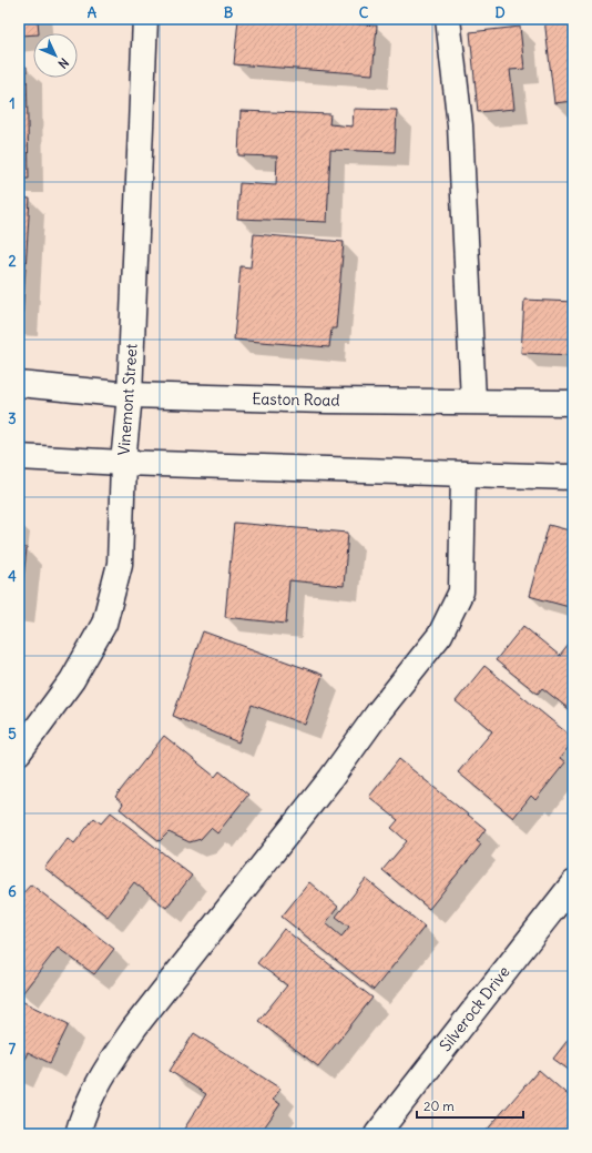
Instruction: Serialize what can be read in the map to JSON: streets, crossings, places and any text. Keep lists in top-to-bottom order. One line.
{"streets":{"main road":["Vinemont Street","Easton Road","Silverock Drive"]},"crossings":[["Vinemont Street","Easton Road"]],"scale_bar":"20 m","north":"bottom right","grid":{"columns":["A","B","C","D"],"rows":["1","2","3","4","5","6","7"]}}
